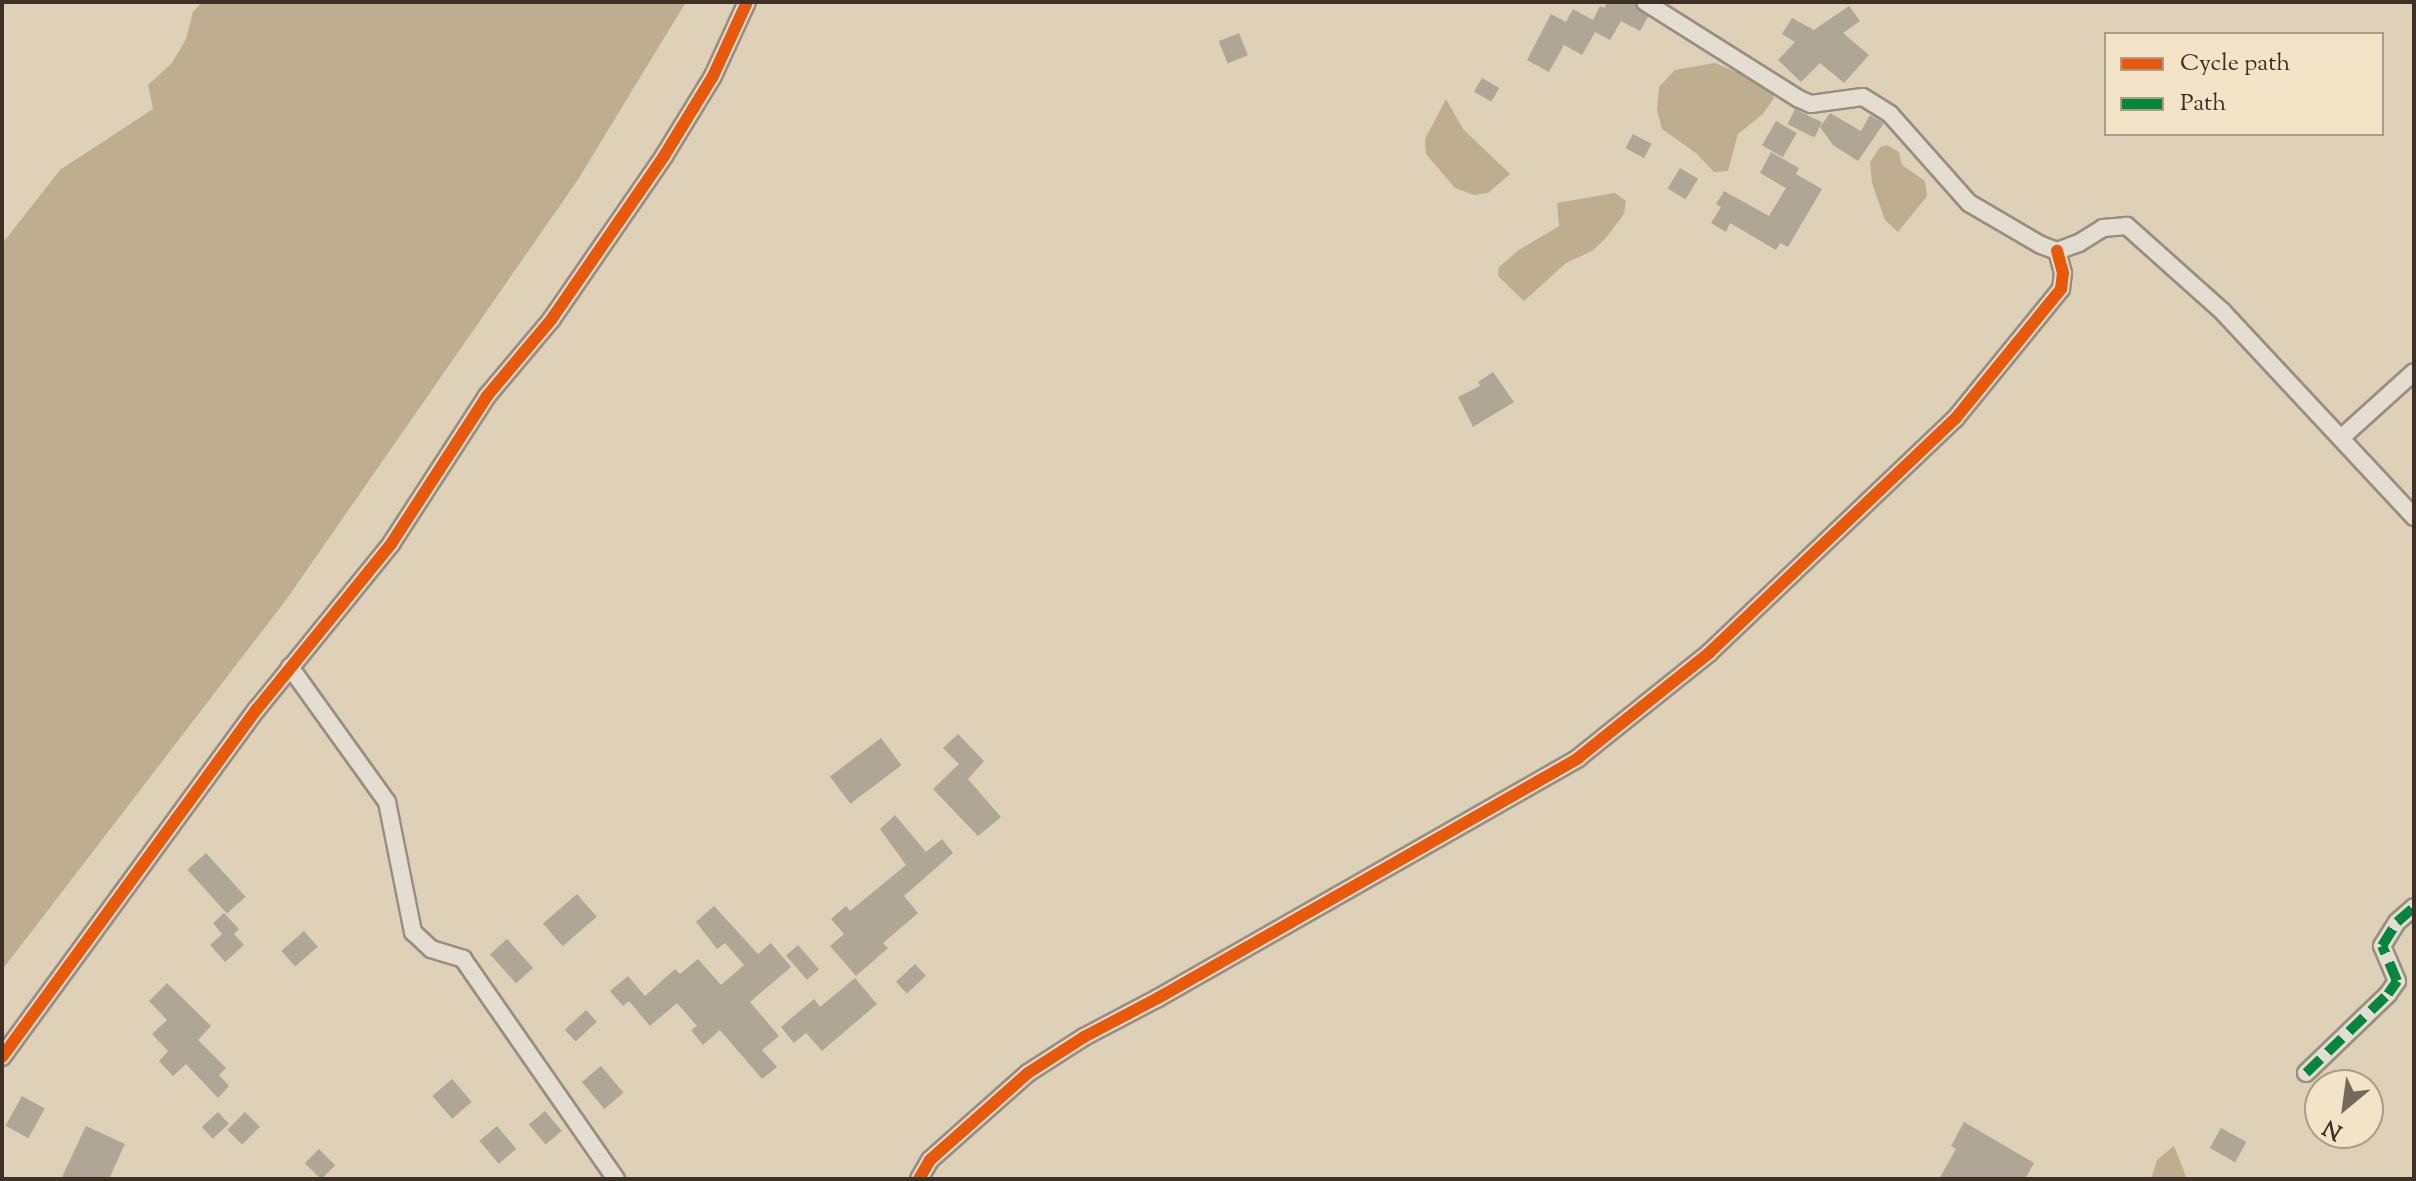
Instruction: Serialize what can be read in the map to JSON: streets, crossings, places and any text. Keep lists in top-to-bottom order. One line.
{"legend":["Cycle path","Path"],"north":"bottom left"}
